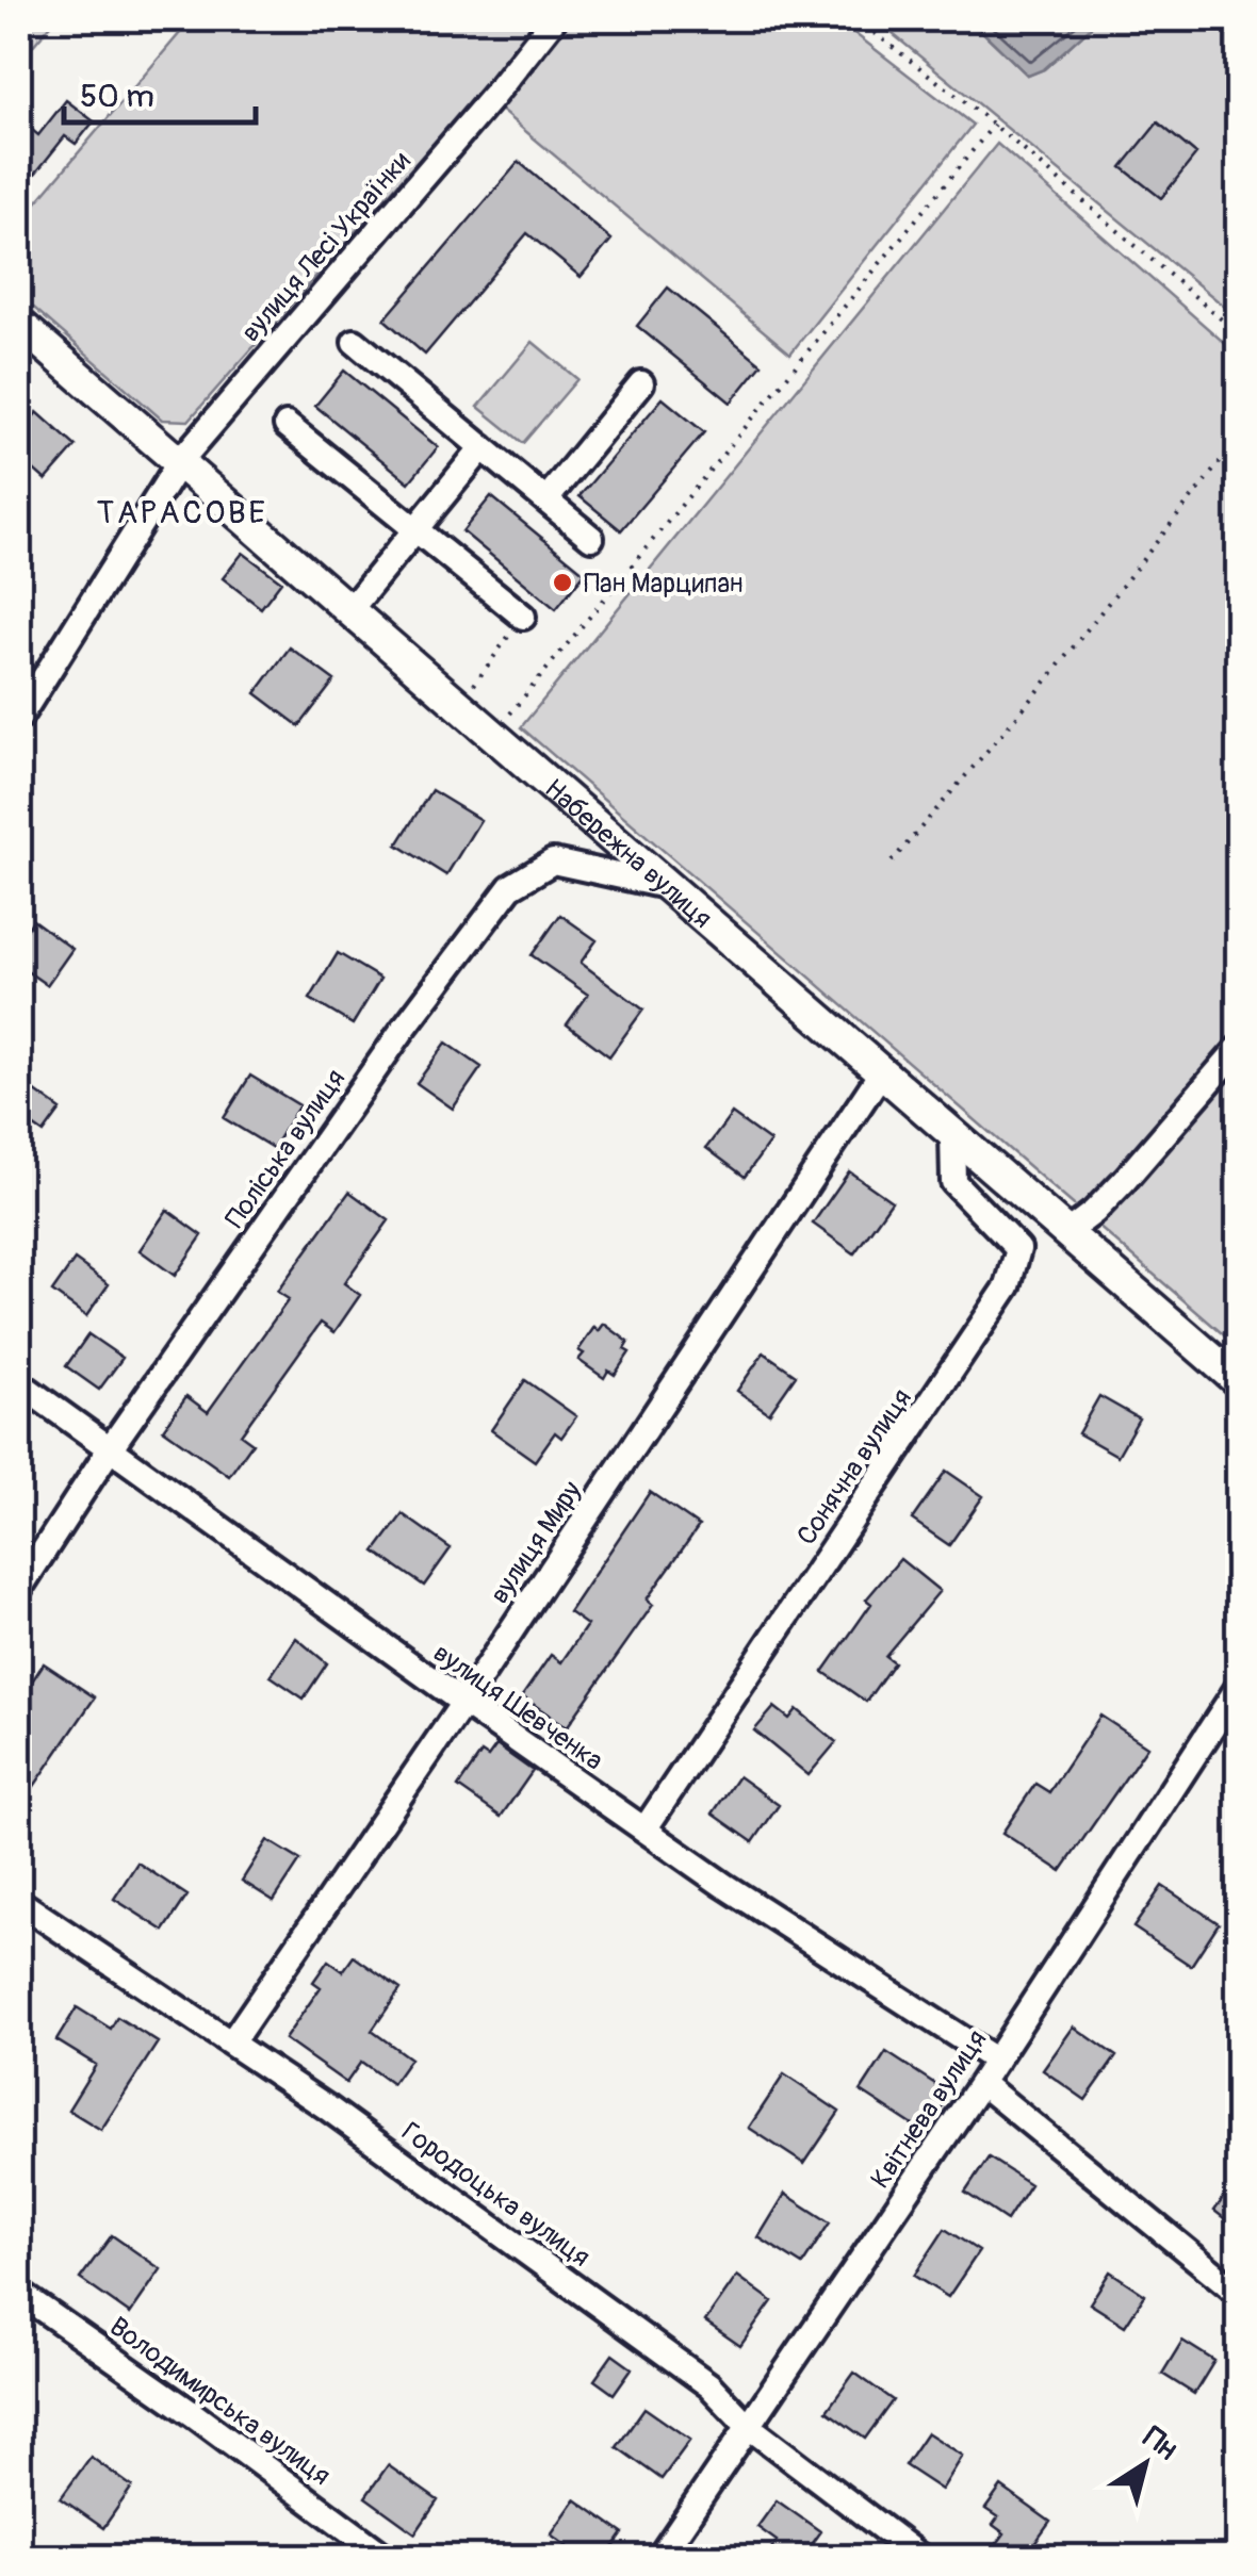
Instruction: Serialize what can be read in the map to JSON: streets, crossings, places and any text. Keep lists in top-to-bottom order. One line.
{"streets":{"street":["вулиця Лесі Українки","Набережна вулиця","Поліська вулиця","Сонячна вулиця","вулиця Миру","вулиця Шевченка","Квітнева вулиця","Городоцька вулиця","Володимирська вулиця"]},"crossings":[["вулиця Лесі Українки","Набережна вулиця"],["Набережна вулиця","Поліська вулиця"],["Набережна вулиця","Сонячна вулиця"],["Набережна вулиця","вулиця Миру"],["Поліська вулиця","вулиця Шевченка"],["Сонячна вулиця","вулиця Шевченка"],["вулиця Миру","вулиця Шевченка"],["вулиця Миру","Городоцька вулиця"],["вулиця Шевченка","Квітнева вулиця"],["Квітнева вулиця","Городоцька вулиця"]],"districts":["ТАРАСОВЕ"],"places":["Пан Марципан"],"scale_bar":"50 m","north":"top right"}
